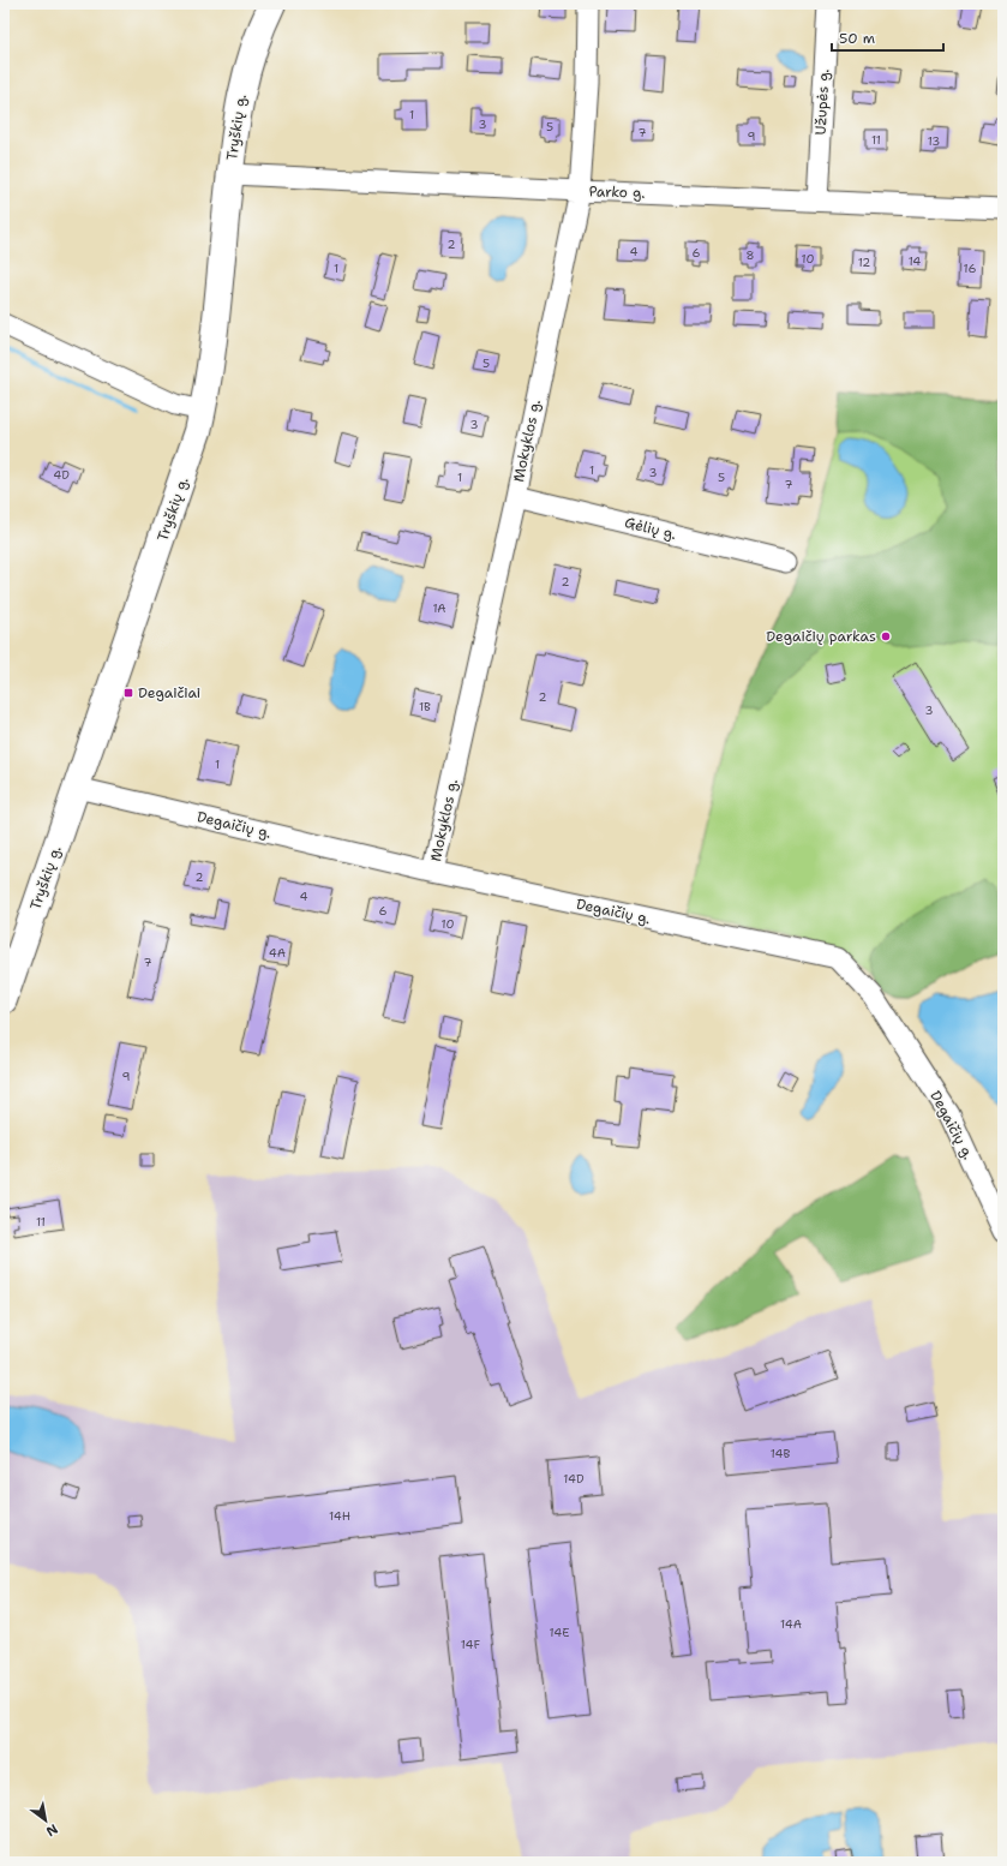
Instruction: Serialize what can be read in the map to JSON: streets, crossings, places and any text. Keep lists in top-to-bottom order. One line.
{"streets":{"main road":["Tryškių g."],"street":["Užupės g.","Parko g.","Mokyklos g.","Gėlių g.","Degaičių g."]},"crossings":[["Užupės g.","Parko g."],["Tryškių g.","Parko g."],["Tryškių g.","Degaičių g."],["Parko g.","Mokyklos g."],["Mokyklos g.","Gėlių g."],["Mokyklos g.","Degaičių g."]],"places":{"other":["Degaičių parkas"],"transit":["Degaičiai"]},"house_numbers":["1","3","5","7","9","11","13","2","4","6","8","10","14","12","1","16","5","3","1","3","4D","1","5","7","2","1A","2","1B","3","1","2","4","6","10","4A","7","9","11","14B","14D","14H","14A","14E","14F"],"scale_bar":"50 m","north":"bottom right"}
